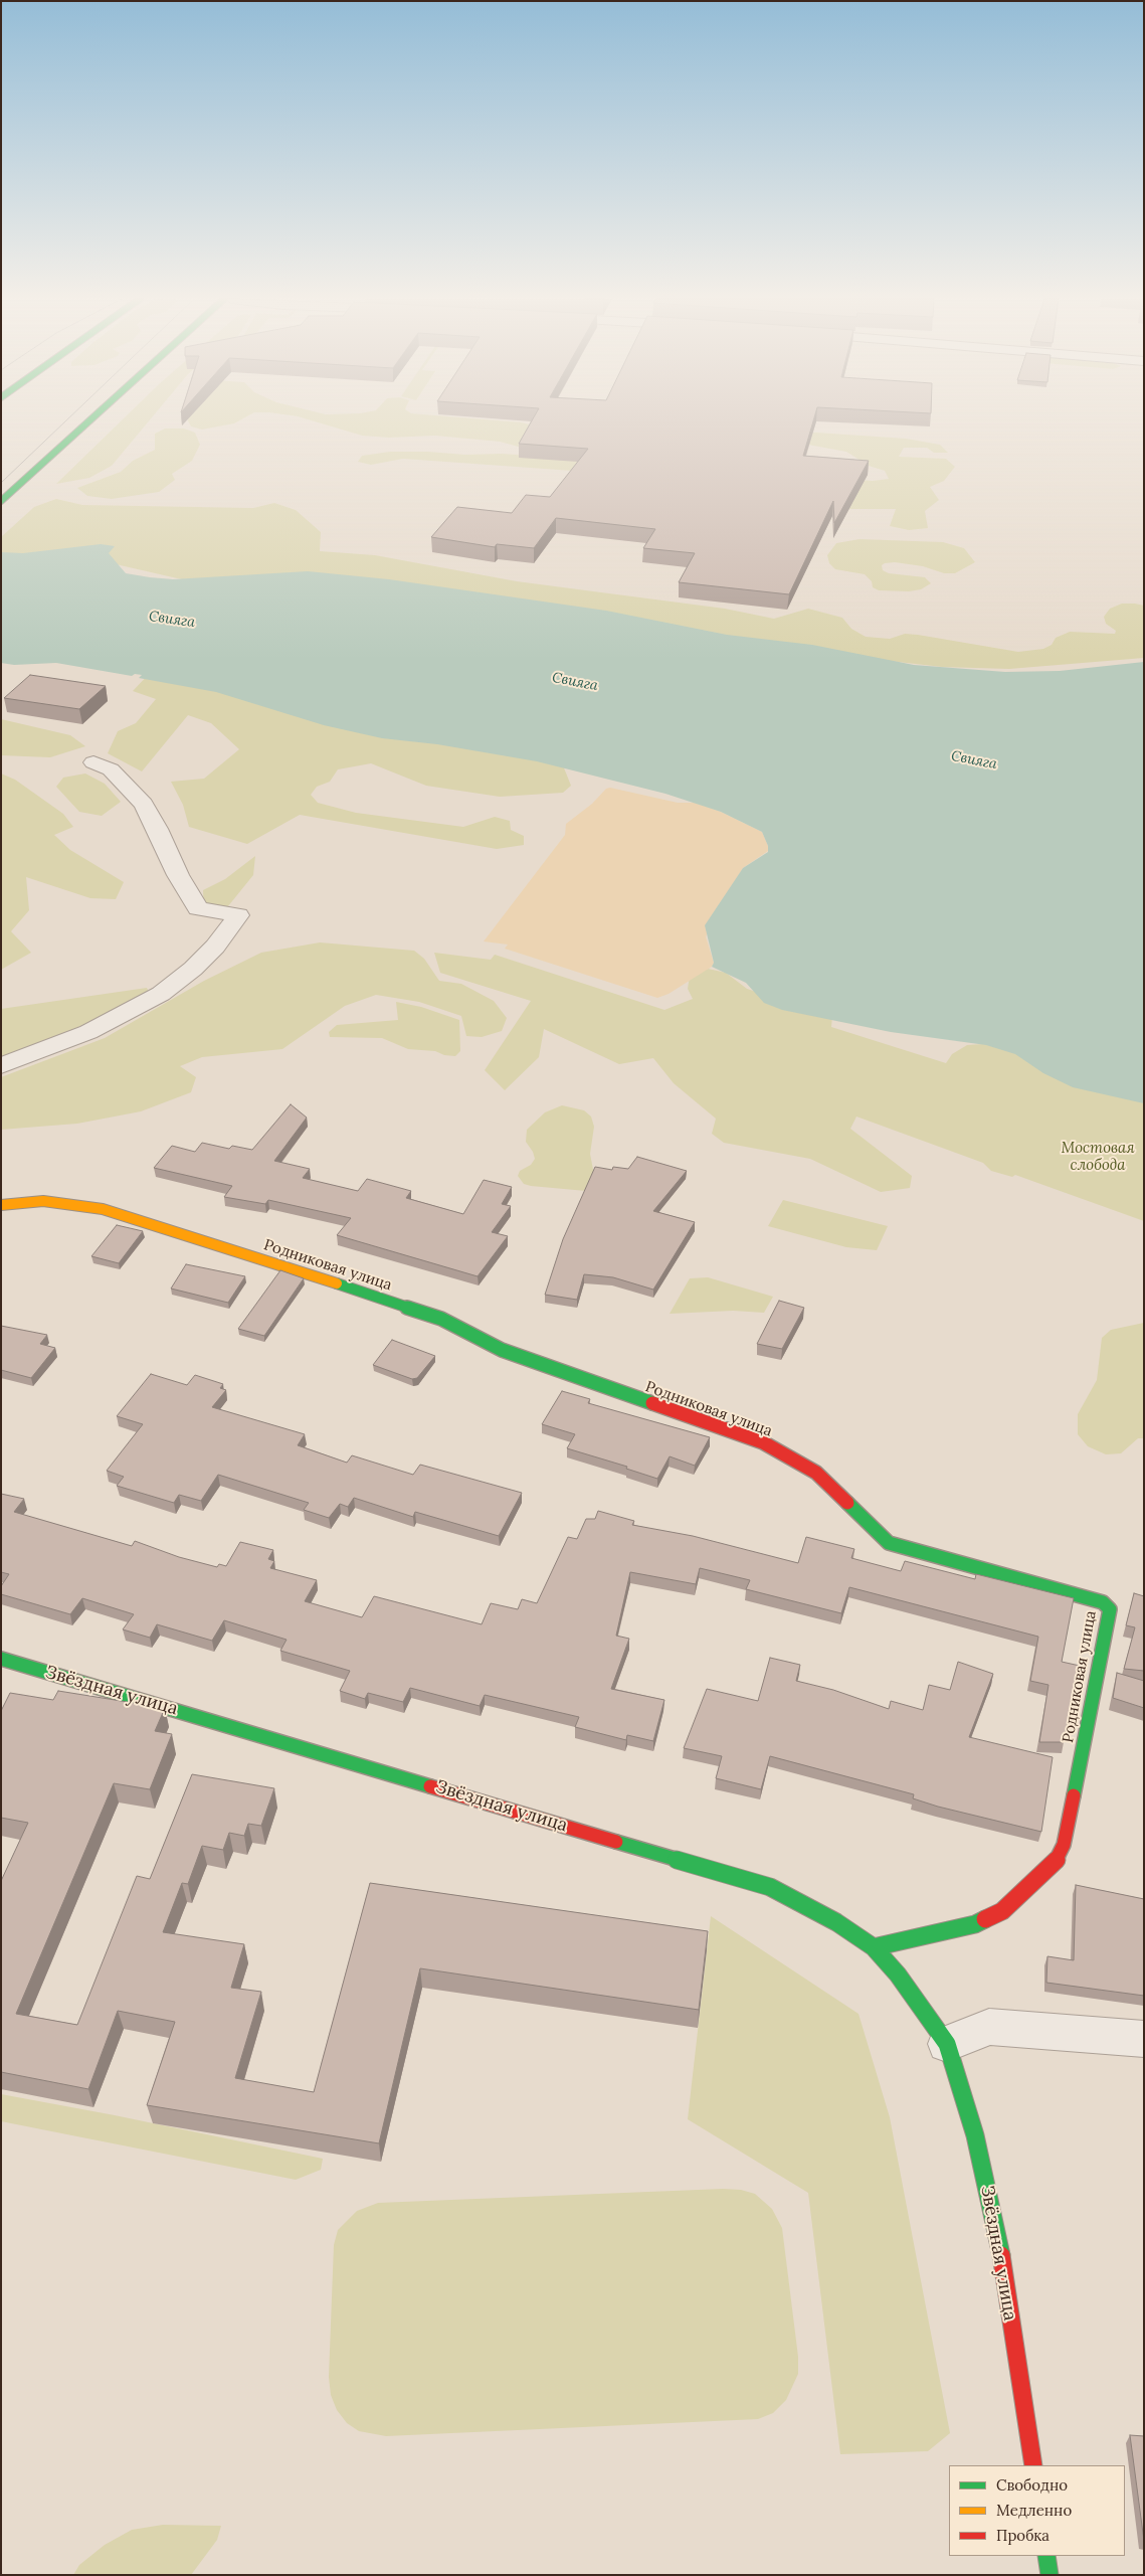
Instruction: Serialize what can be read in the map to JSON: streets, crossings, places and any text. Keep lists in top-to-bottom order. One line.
{"streets":{"street":["Родниковая улица","Звёздная улица"]},"crossings":[["Родниковая улица","Звёздная улица"]],"water":["Свияга"],"parks":["Мостовая слобода"],"legend":["Свободно","Медленно","Пробка"]}
